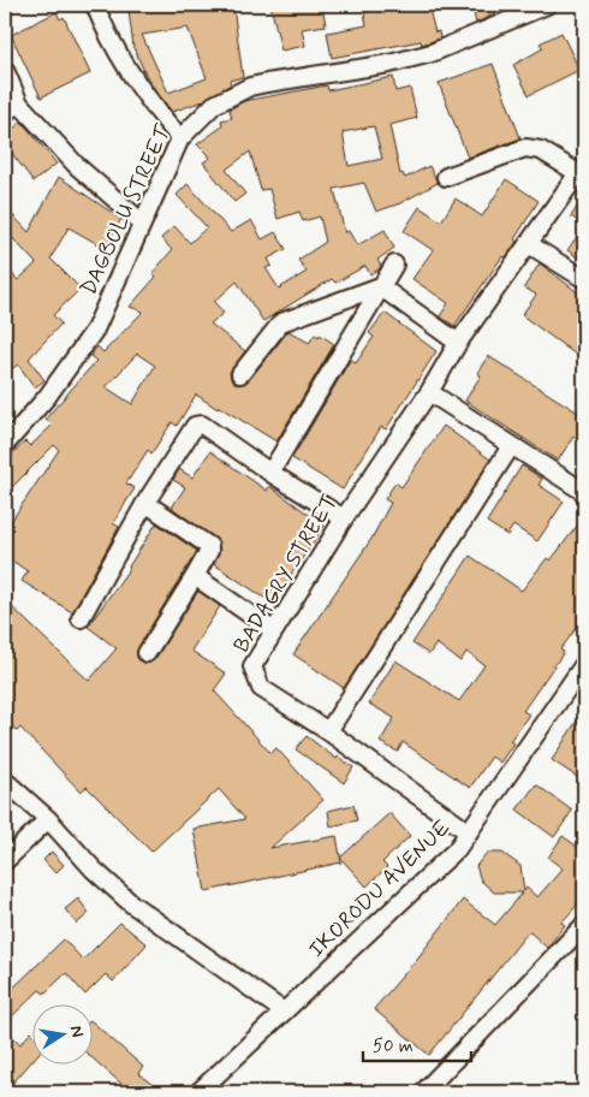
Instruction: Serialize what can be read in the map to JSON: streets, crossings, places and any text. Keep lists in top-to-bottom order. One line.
{"streets":{"street":["DAGBOLU STREET","BADAGRY STREET","IKORODU AVENUE"]},"crossings":[["BADAGRY STREET","IKORODU AVENUE"]],"scale_bar":"50 m","north":"right"}
